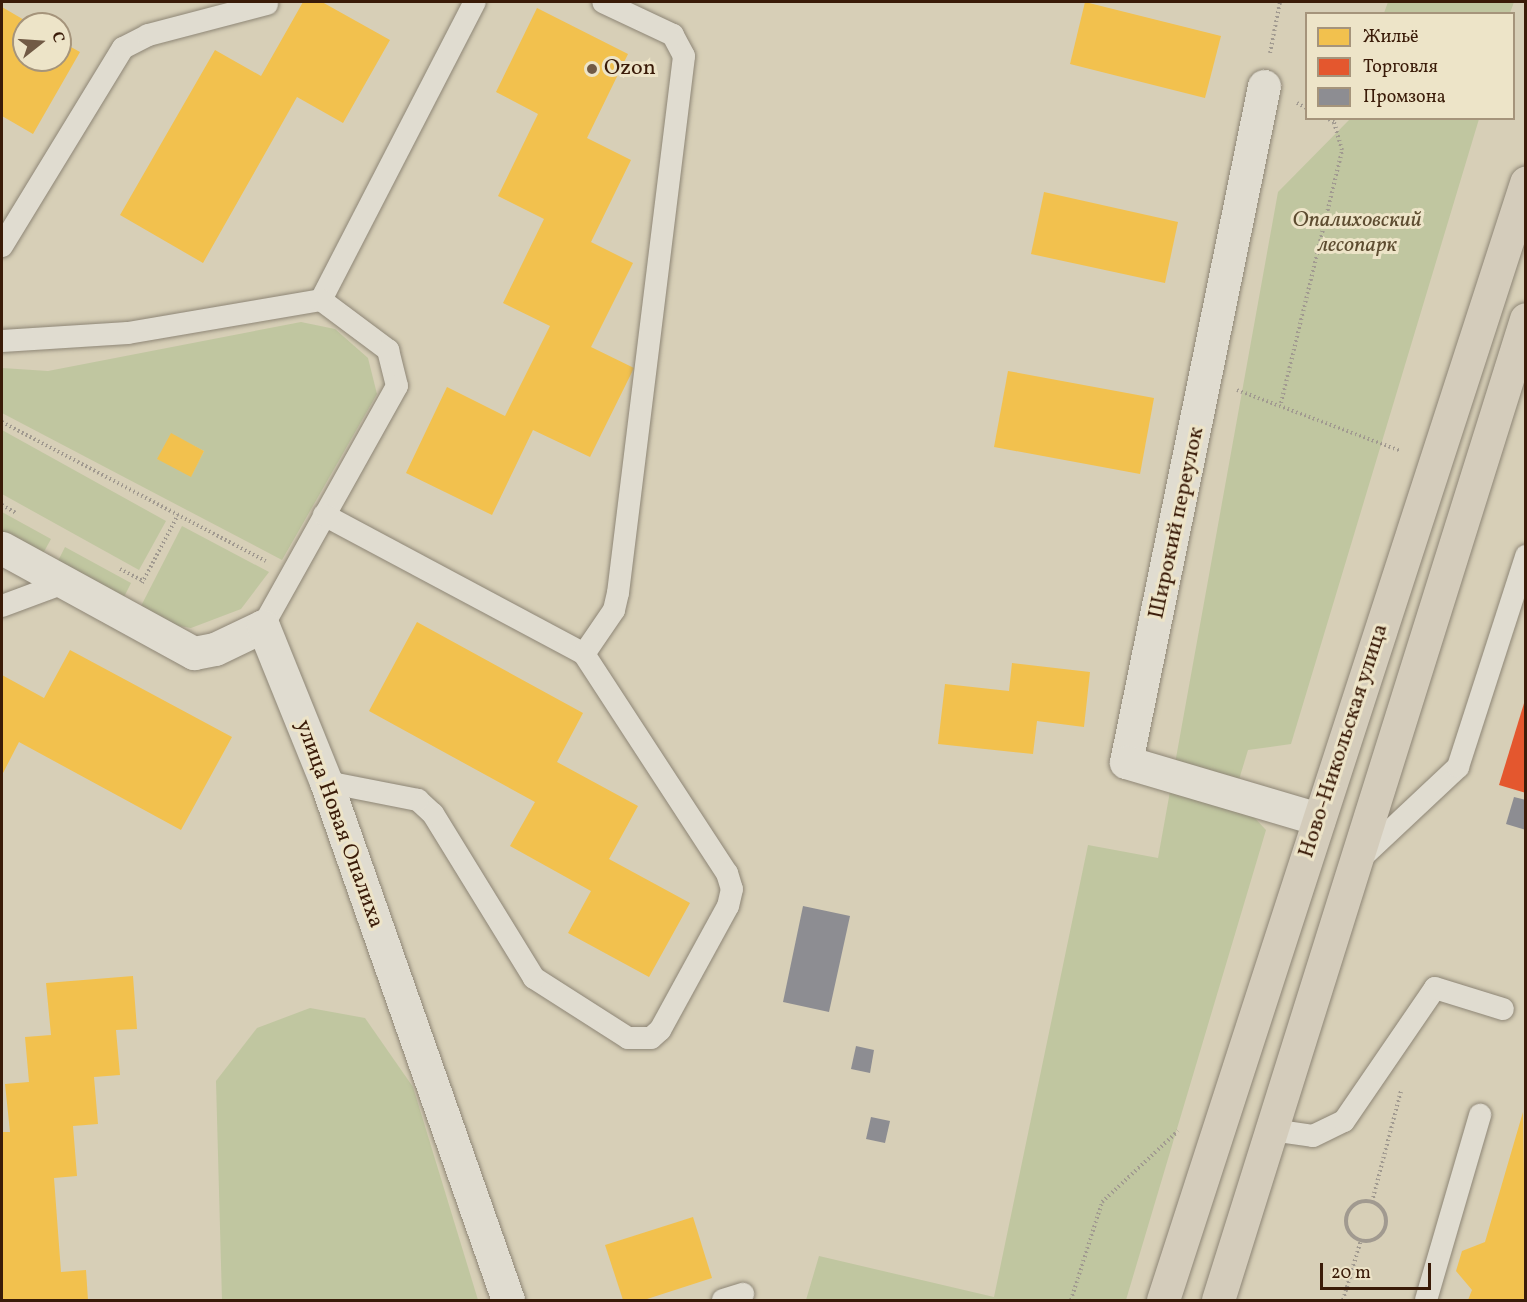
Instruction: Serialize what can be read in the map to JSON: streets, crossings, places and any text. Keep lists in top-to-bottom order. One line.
{"streets":{"main road":["Ново-Никольская улица"],"street":["Широкий переулок","улица Новая Опалиха"]},"crossings":[["Широкий переулок","Ново-Никольская улица"]],"parks":["Опалиховский лесопарк"],"places":["Ozon"],"legend":["Жильё","Торговля","Промзона"],"scale_bar":"20 m","north":"right"}
